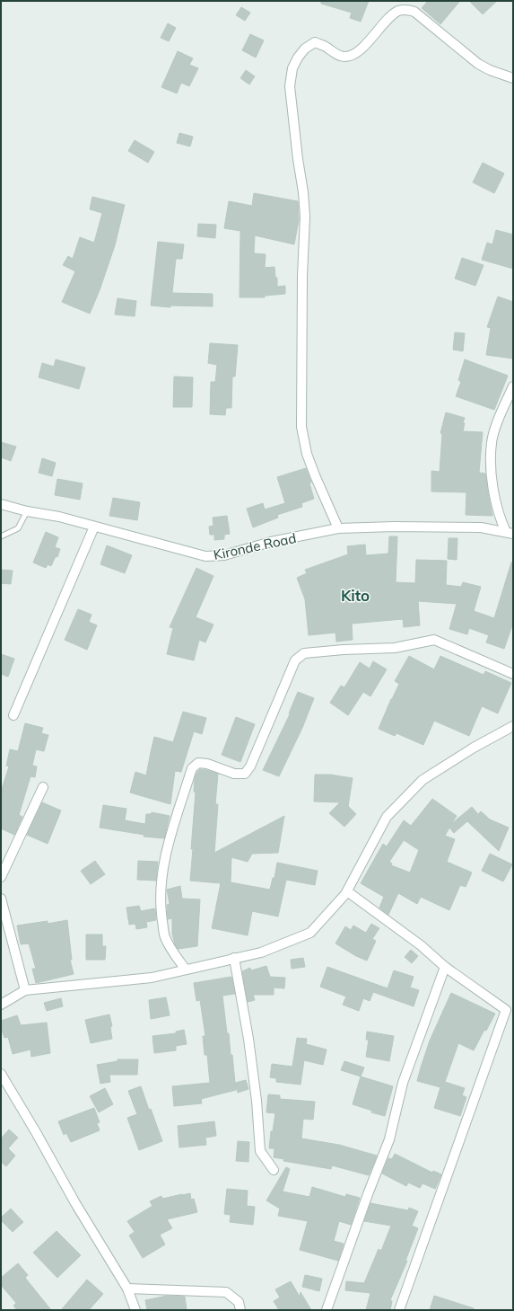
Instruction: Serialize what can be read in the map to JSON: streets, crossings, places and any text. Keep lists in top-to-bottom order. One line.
{"streets":{"street":["Kironde Road"]},"districts":["Kito"]}
